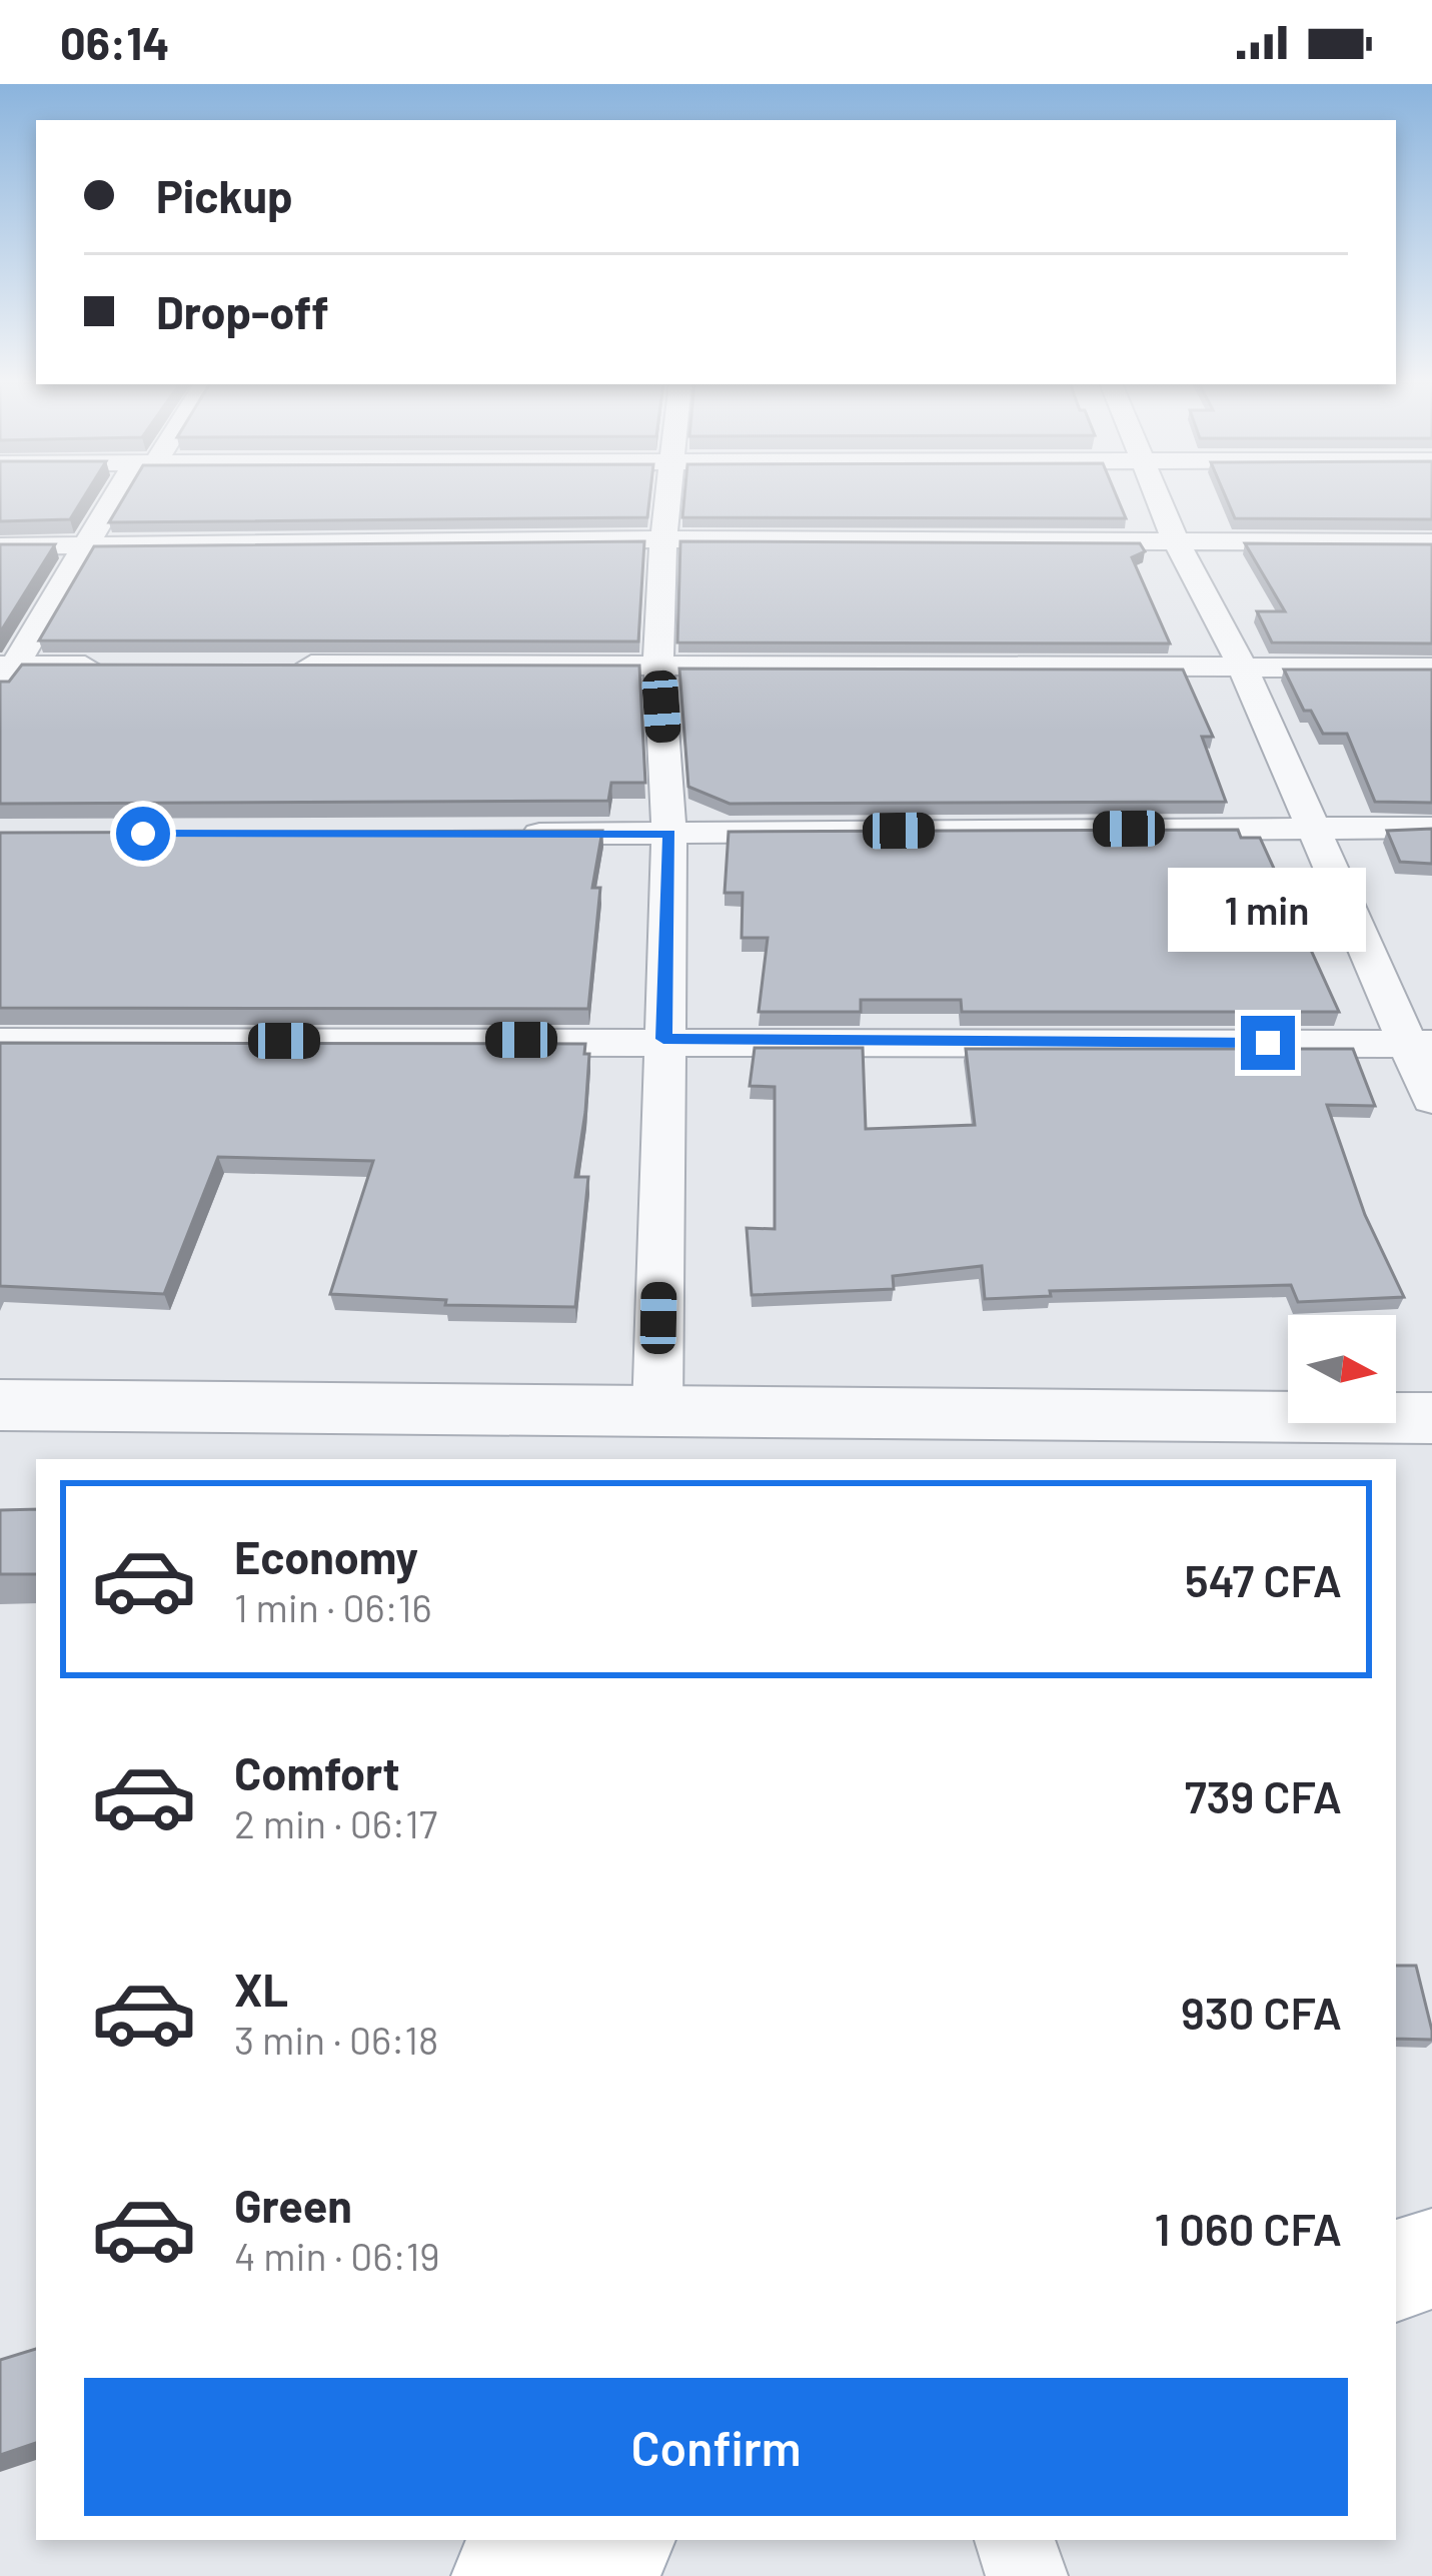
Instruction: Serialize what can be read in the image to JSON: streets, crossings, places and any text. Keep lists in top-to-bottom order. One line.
{"north":"right","page":{"status":"06:14","banner":["Pickup","Drop-off"],"bubble":"1 min","list":[{"name":"Economy","note":"1 min · 06:16","value":"547 CFA"},{"name":"Comfort","note":"2 min · 06:17","value":"739 CFA"},{"name":"XL","note":"3 min · 06:18","value":"930 CFA"},{"name":"Green","note":"4 min · 06:19","value":"1 060 CFA"}],"buttons":"Confirm"}}
